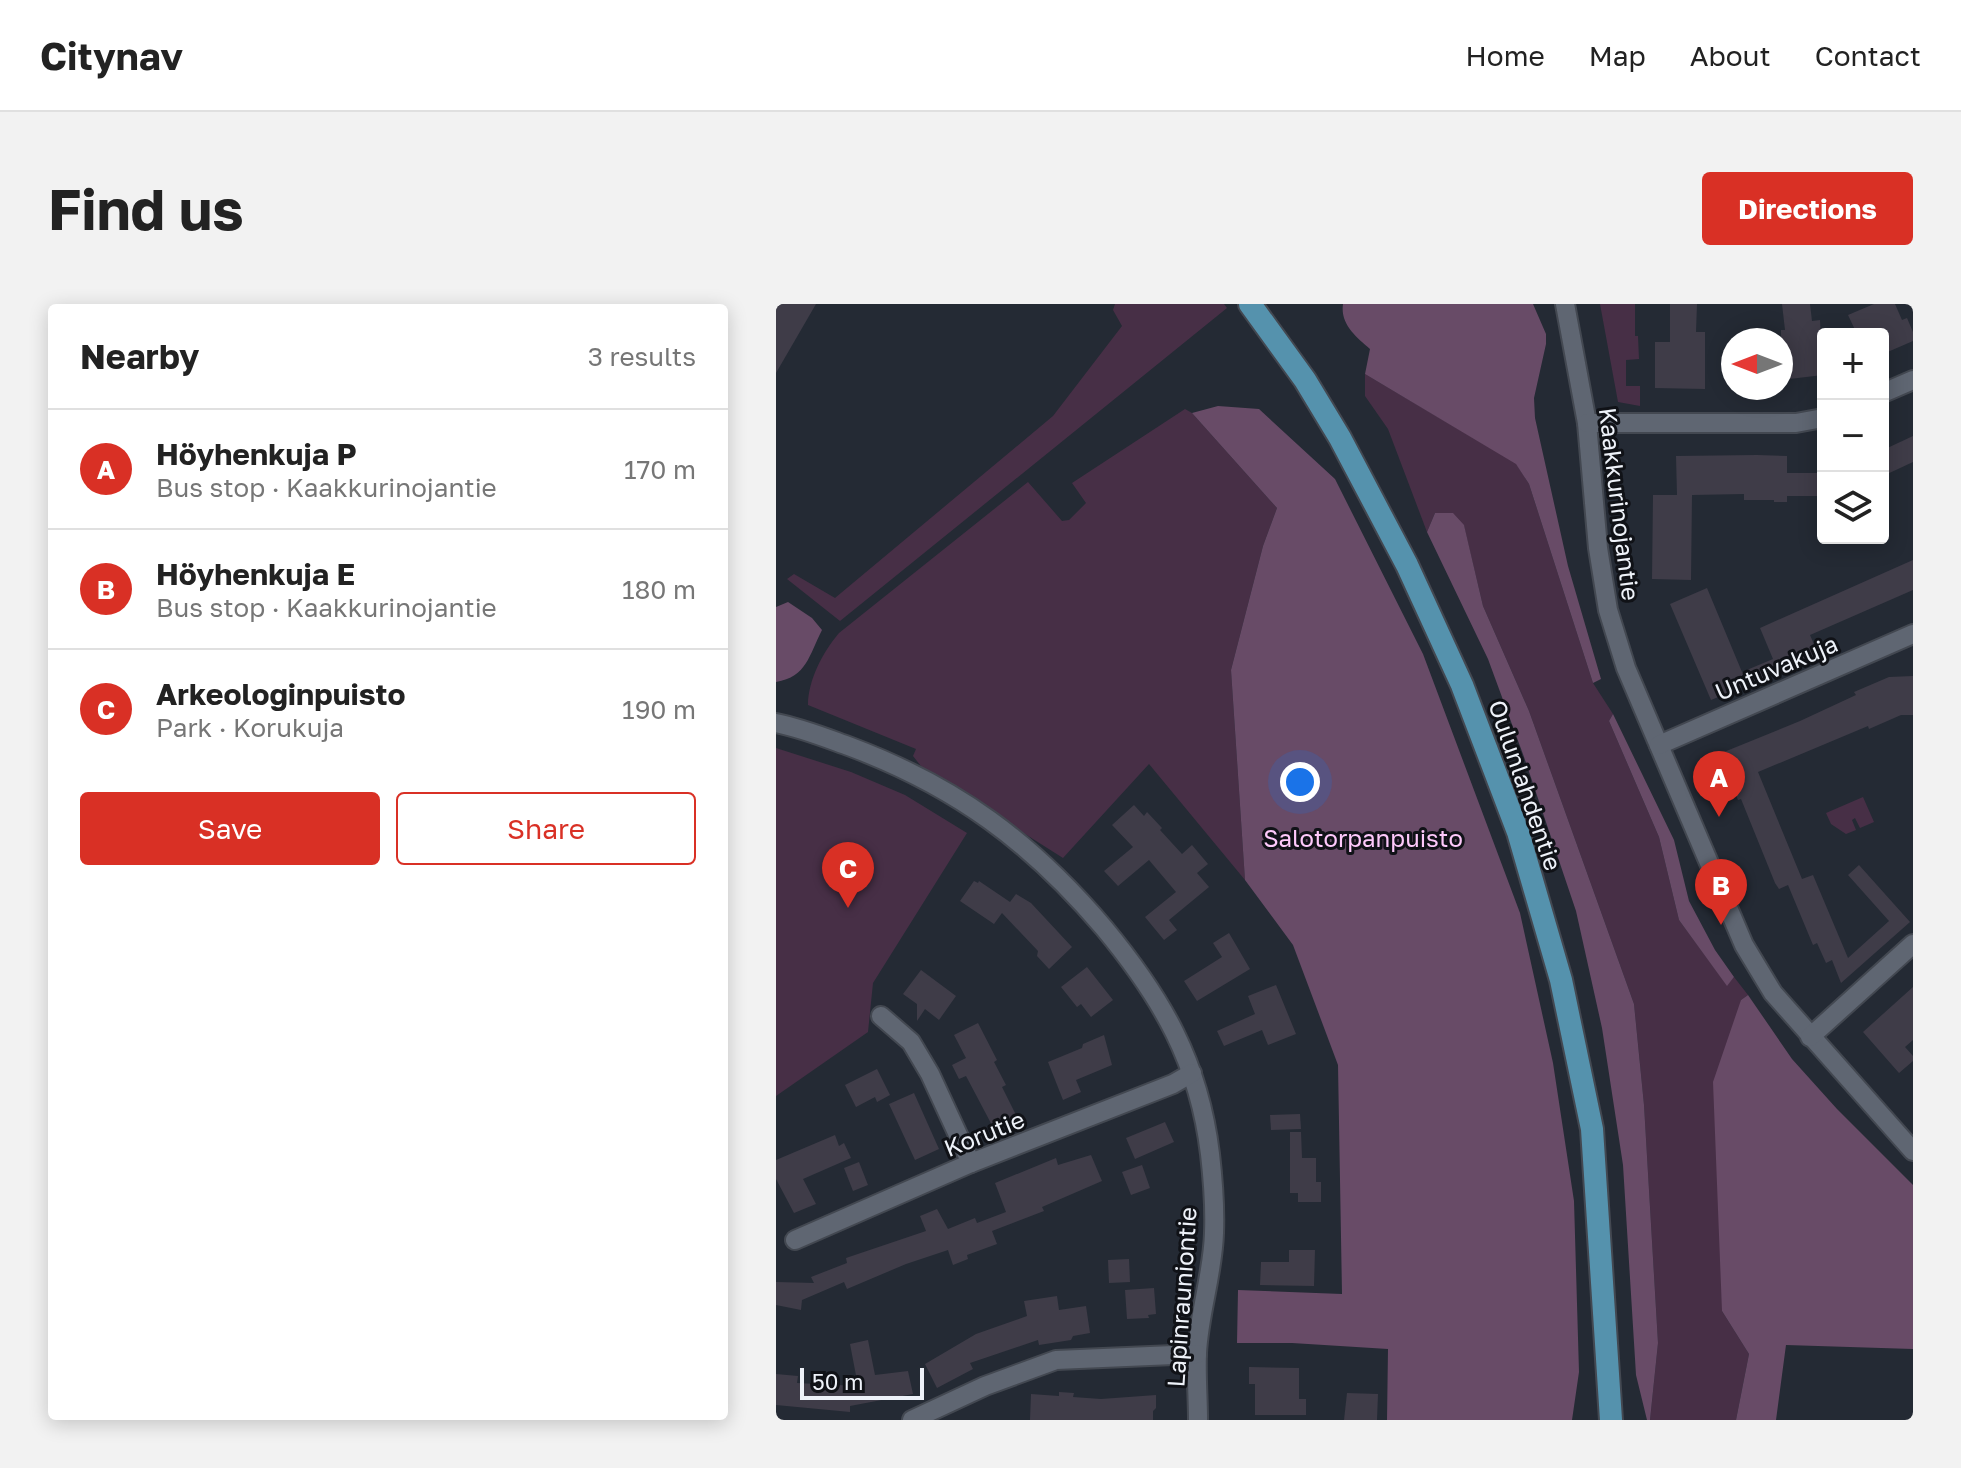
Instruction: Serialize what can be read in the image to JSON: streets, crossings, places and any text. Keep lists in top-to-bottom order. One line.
{"streets":{"main road":["Oulunlahdentie"],"street":["Kaakkurinojantie","Untuvakuja","Korutie","Lapinrauniontie"]},"crossings":[["Kaakkurinojantie","Untuvakuja"],["Korutie","Lapinrauniontie"]],"parks":["Salotorpanpuisto"],"scale_bar":"50 m","north":"left","page":{"header":"Citynav","nav":["Home","Map","About","Contact"],"buttons":["Directions",["Save","Share"]],"title":"Find us","heading":["Nearby","3 results"],"map_buttons":["+","−"],"list":[{"mark":"A","name":"Höyhenkuja P","note":"Bus stop · Kaakkurinojantie","value":"170 m"},{"mark":"B","name":"Höyhenkuja E","note":"Bus stop · Kaakkurinojantie","value":"180 m"},{"mark":"C","name":"Arkeologinpuisto","note":"Park · Korukuja","value":"190 m"}],"pins":["A","C","B"],"scale":"50 m"}}
